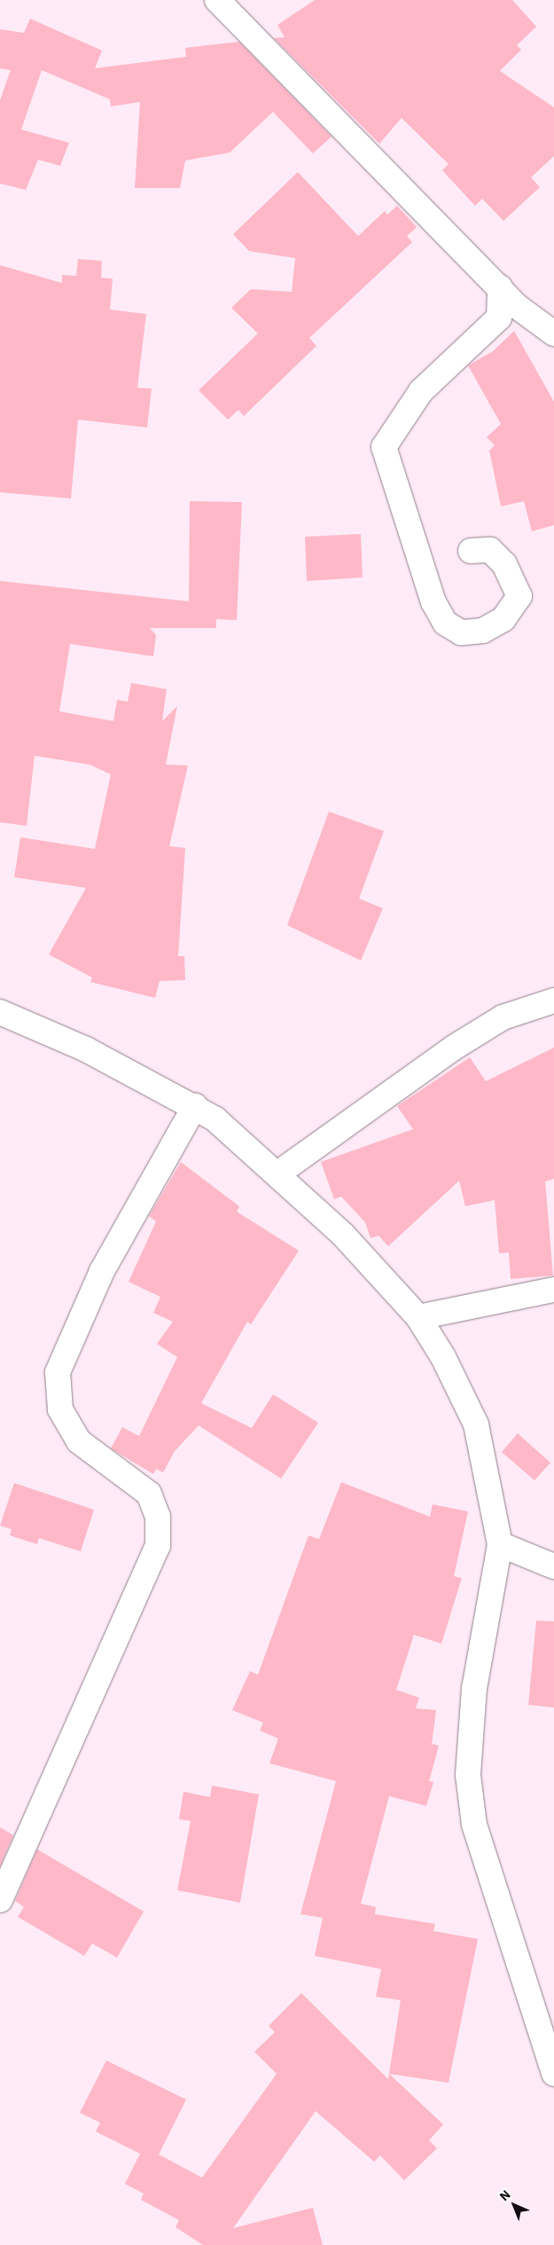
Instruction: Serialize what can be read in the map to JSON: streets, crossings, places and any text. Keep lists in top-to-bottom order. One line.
{"north":"top left"}
